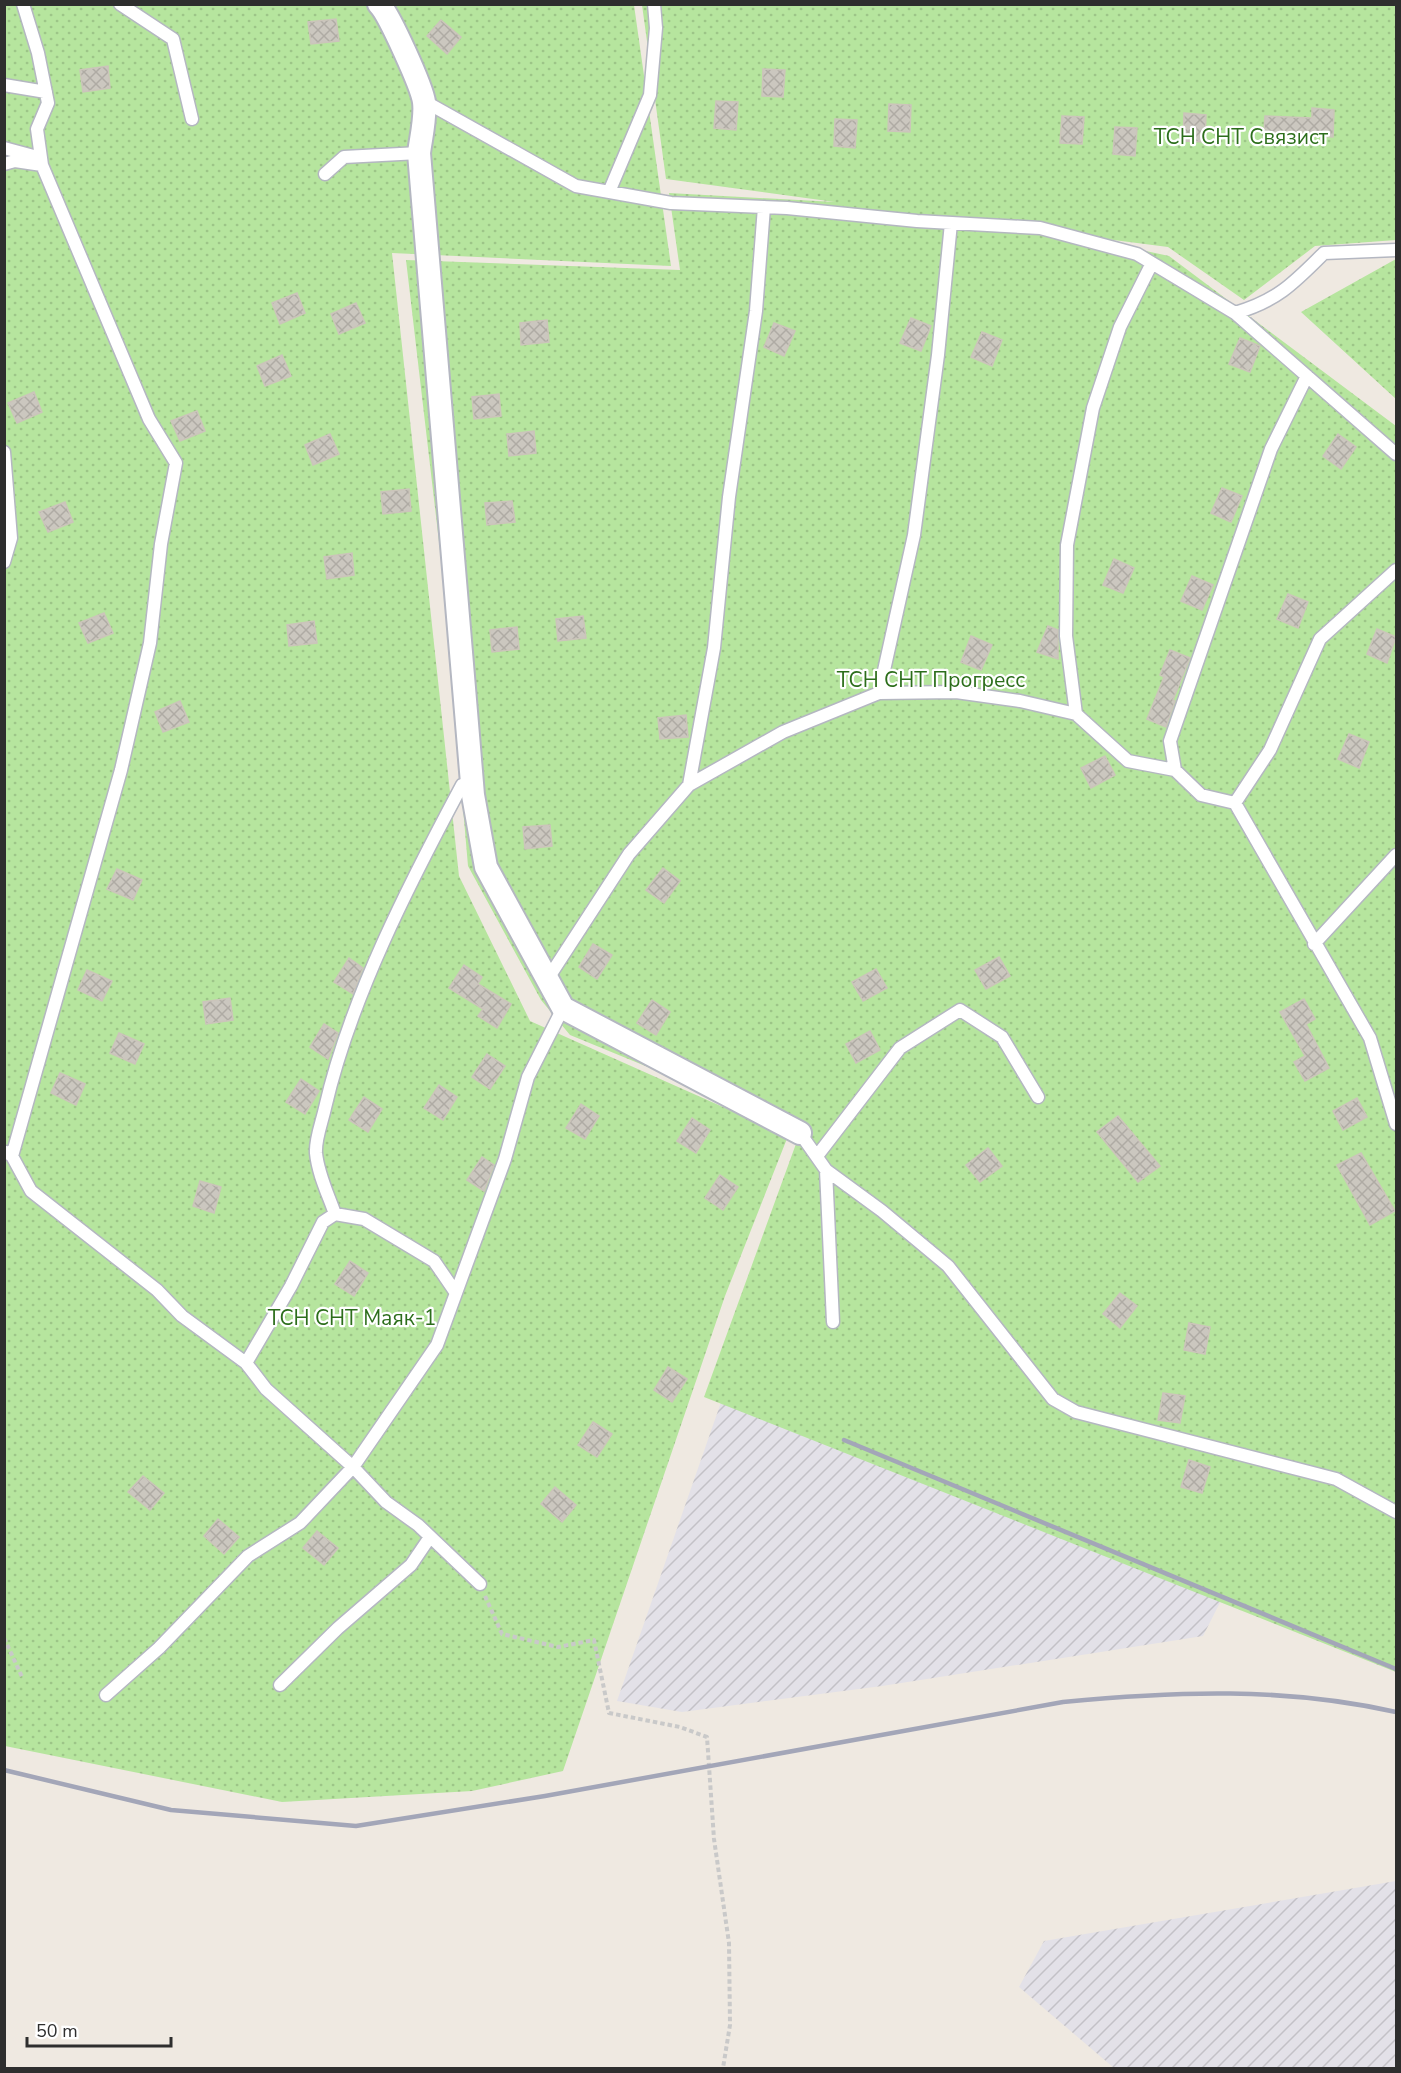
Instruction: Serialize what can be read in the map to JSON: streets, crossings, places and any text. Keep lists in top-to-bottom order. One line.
{"parks":["ТСН СНТ Связист","ТСН СНТ Прогресс","ТСН СНТ Маяк-1"],"scale_bar":"50 m"}
